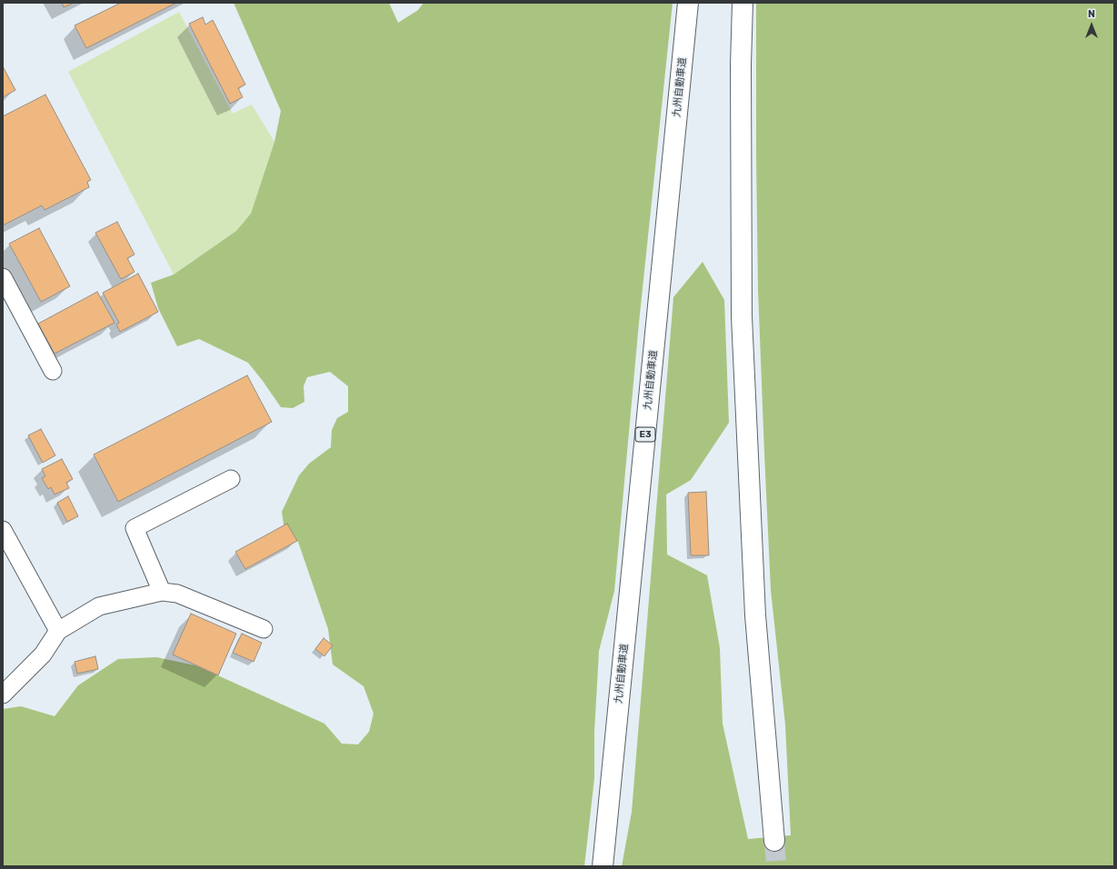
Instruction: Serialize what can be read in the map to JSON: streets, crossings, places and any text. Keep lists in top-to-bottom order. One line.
{"streets":{"highway":["九州自動車道","E3"]},"north":"top"}
